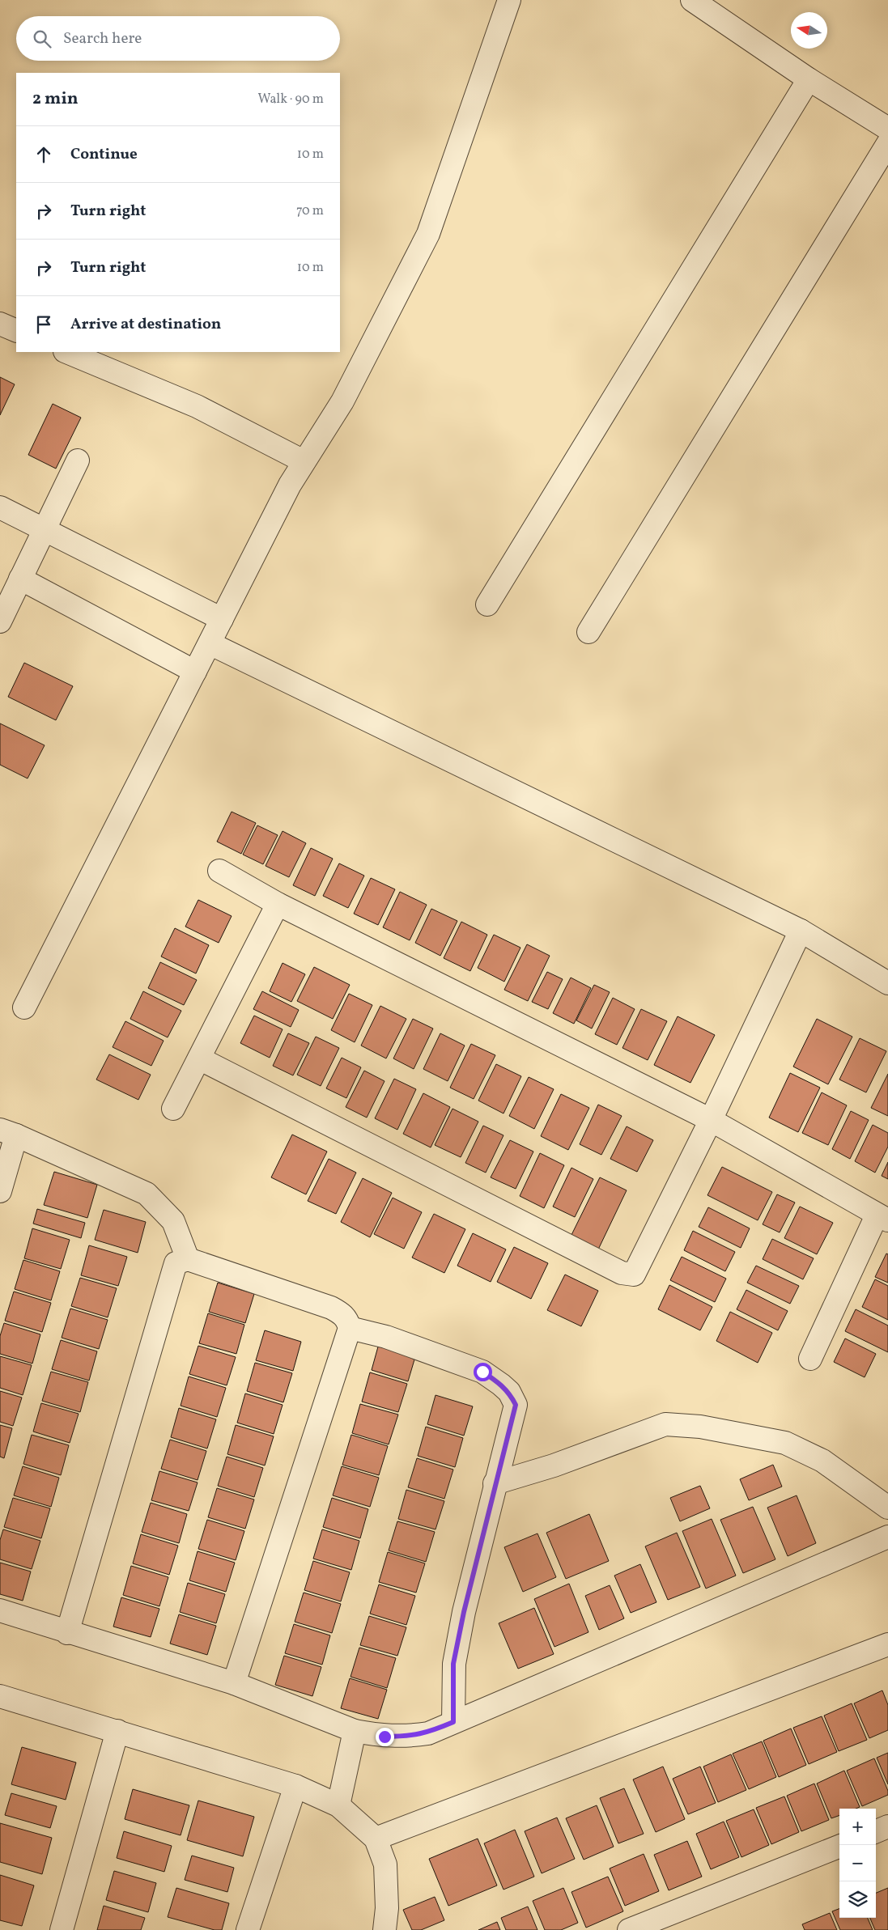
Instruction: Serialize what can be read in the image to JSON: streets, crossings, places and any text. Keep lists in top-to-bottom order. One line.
{"north":"left","page":{"search":"Search here","heading":["2 min","Walk · 90 m"],"list":[["Continue","10 m"],["Turn right","70 m"],["Turn right","10 m"],"Arrive at destination"],"map_buttons":["+","−"]}}
